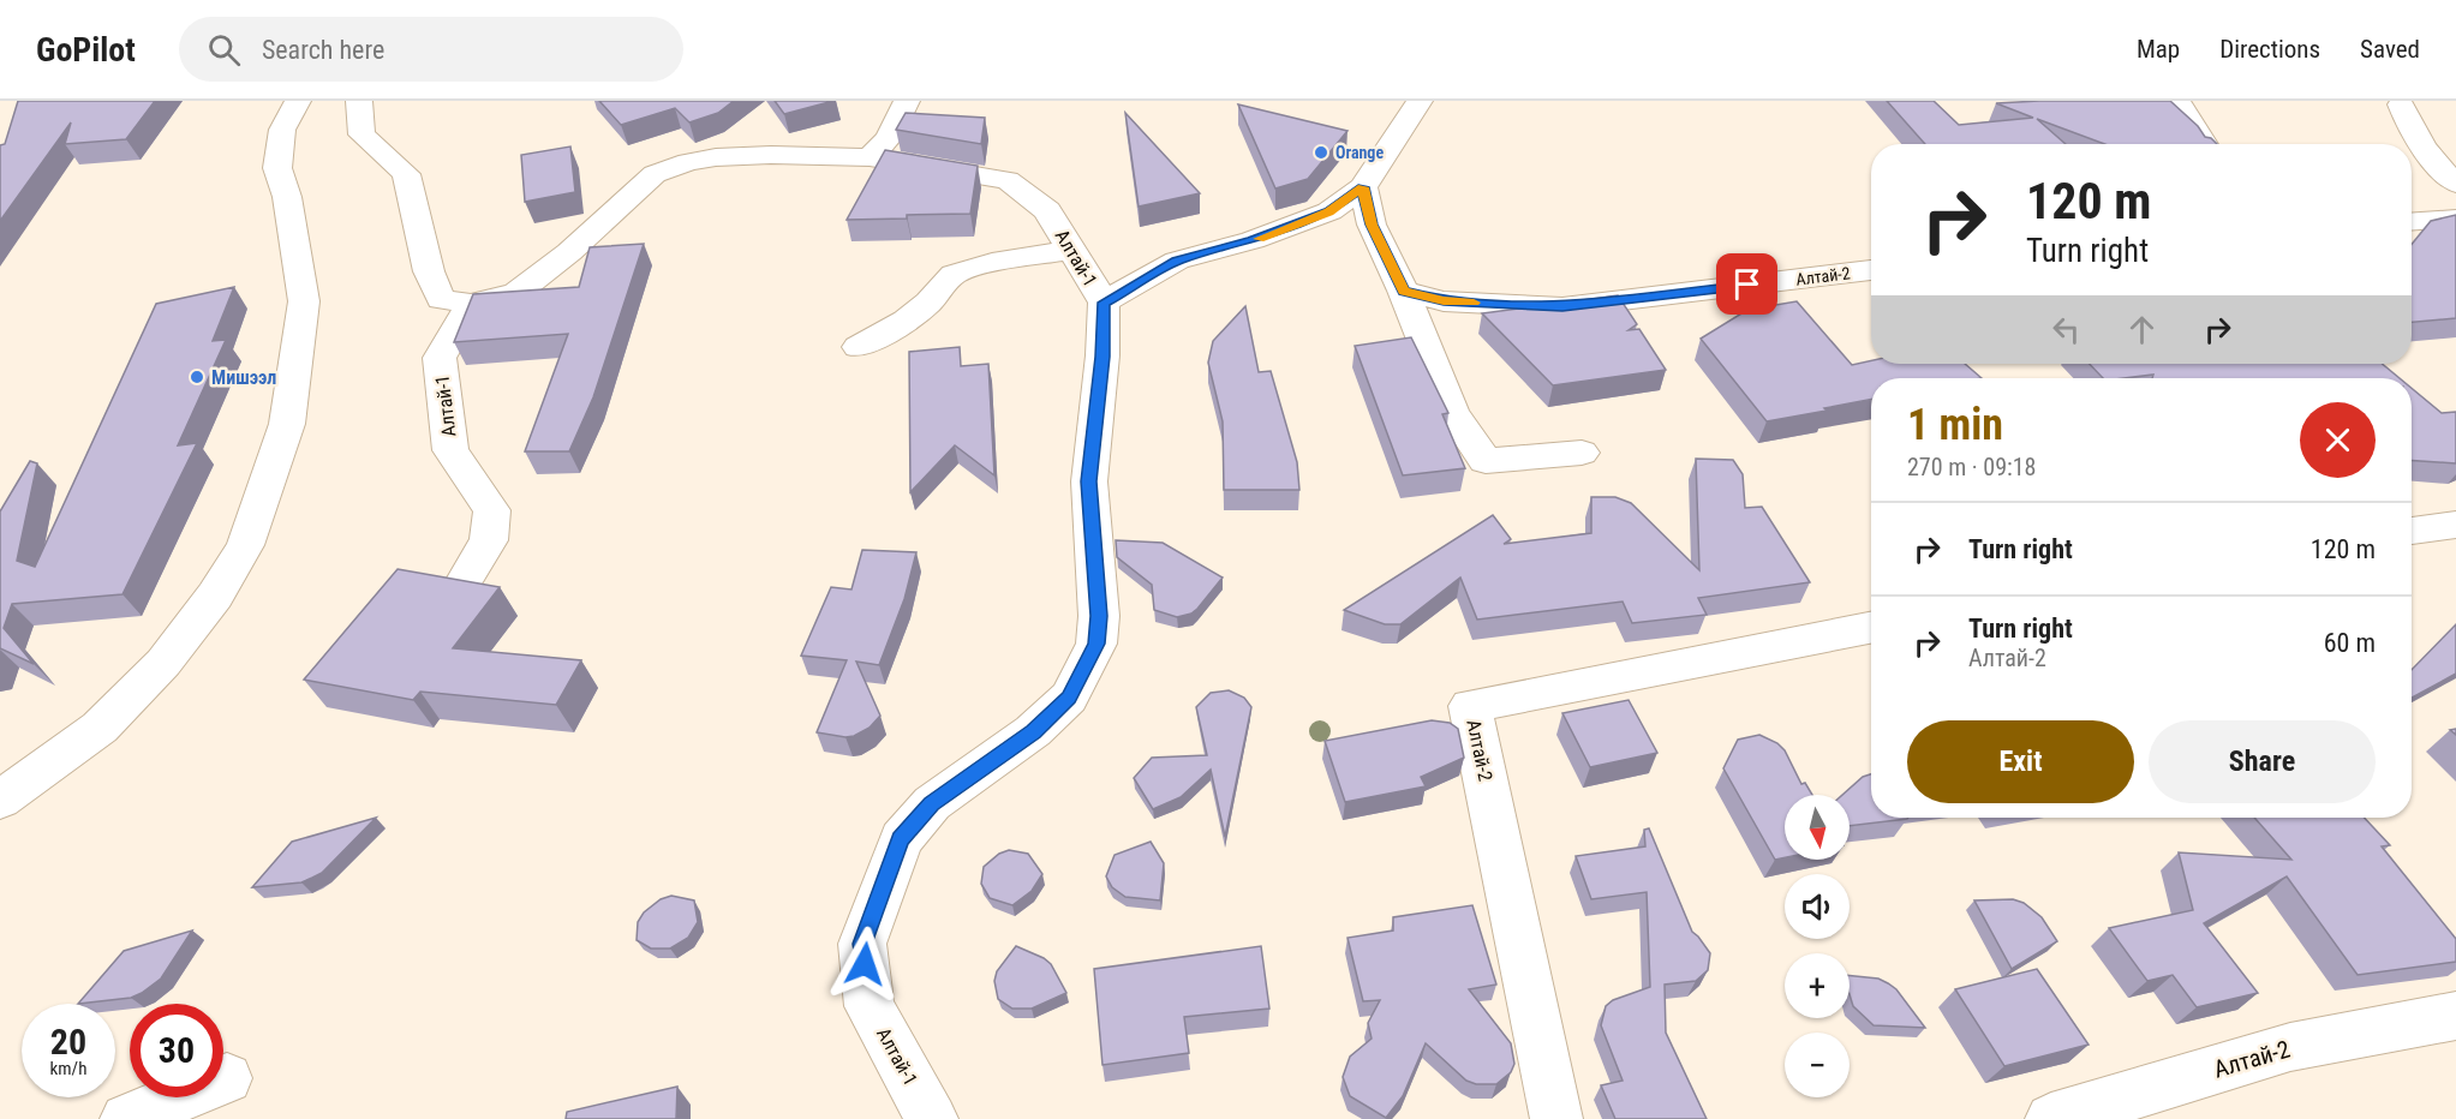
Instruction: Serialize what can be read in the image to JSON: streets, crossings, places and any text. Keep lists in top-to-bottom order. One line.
{"streets":{"street":["Алтай-1","Алтай-2"]},"places":["Orange","Мишээл"],"north":"bottom","page":{"header":"GoPilot","search":"Search here","nav":["Map","Directions","Saved"],"turn":["120 m","Turn right"],"heading":["1 min","270 m · 09:18"],"list":[{"name":"Turn right","value":"120 m"},{"name":"Turn right","note":"Алтай-2","value":"60 m"}],"buttons":["Exit","Share"],"map_buttons":["+","−"],"speed":"20 km/h","limit":"30"}}
